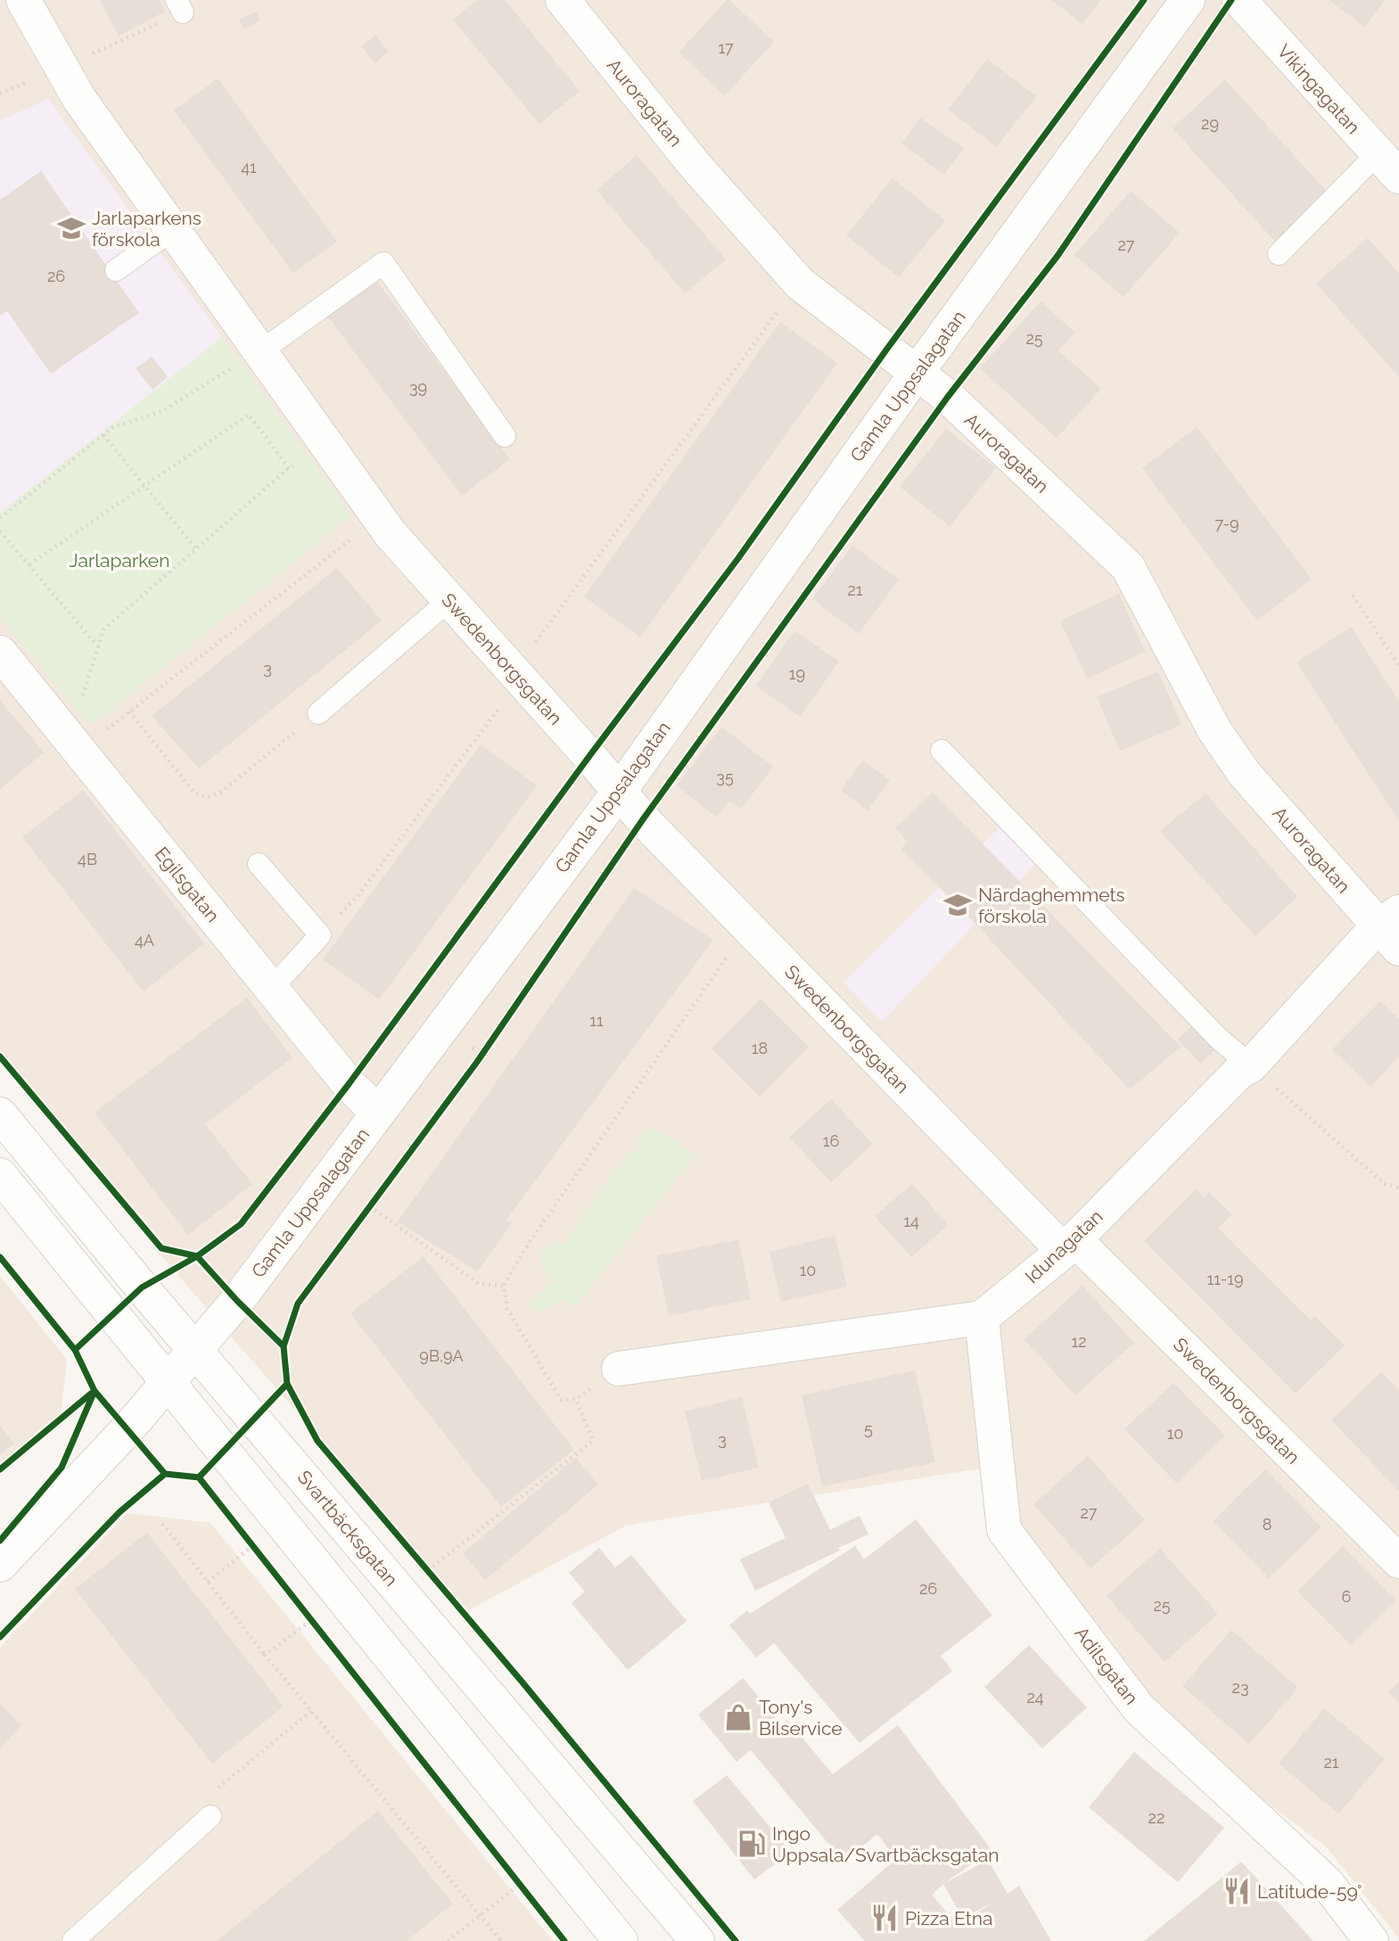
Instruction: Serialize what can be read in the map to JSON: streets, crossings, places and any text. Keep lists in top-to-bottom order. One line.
{"streets":{"street":["Vikingagatan","Auroragatan","Gamla Uppsalagatan","Swedenborgsgatan","Egilsgatan","Idunagatan","Svartbäcksgatan","Adilsgatan"]},"crossings":[["Auroragatan","Gamla Uppsalagatan"],["Auroragatan","Idunagatan"],["Gamla Uppsalagatan","Swedenborgsgatan"],["Gamla Uppsalagatan","Egilsgatan"],["Gamla Uppsalagatan","Svartbäcksgatan"],["Swedenborgsgatan","Idunagatan"],["Idunagatan","Adilsgatan"]],"parks":["Jarlaparken"],"places":{"school or university":["Jarlaparkens förskola","Närdaghemmets förskola"],"shop":["Tony's Bilservice"],"fuel station":["Ingo Uppsala/Svartbäcksgatan"],"restaurant":["Latitude-59°","Pizza Etna"]},"house_numbers":["17","29","41","27","26","25","39","7-9","21","3","19","35","4B","4A","11","18","16","14","10","11-19","12","9B,9A","5","10","3","27","8","26","6","25","23","24","21","22"]}
